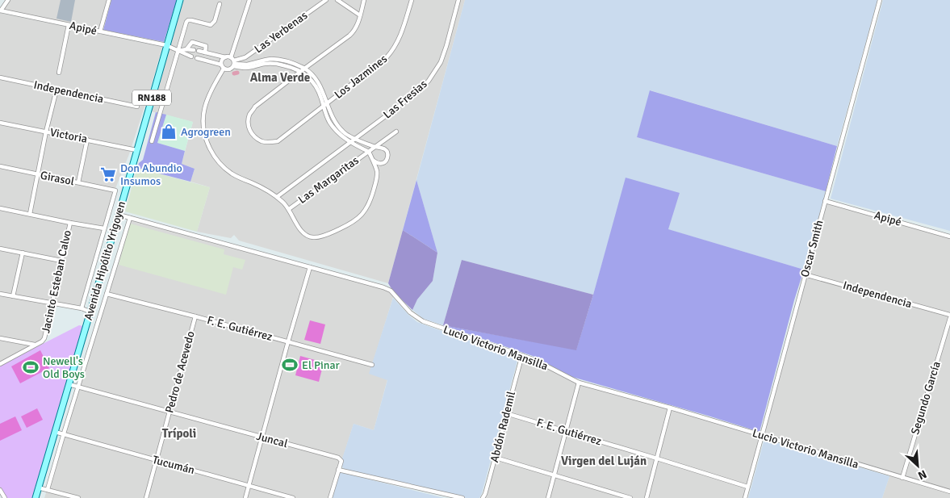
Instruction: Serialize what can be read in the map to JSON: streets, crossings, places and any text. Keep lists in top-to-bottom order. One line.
{"streets":{"main road":["RN188","Avenida Hipólito Yrigoyen"],"street":["Apipé","Las Yerbenas","Los Jazmines","Independencia","Las Fresias","Victoria","Girasol","Las Margaritas","Oscar Smith","Jacinto Esteban Calvo","F. E. Gutiérrez","Lucio Victorio Mansilla","Pedro de Acevedo","Segundo García","Abdón Rademil","Juncal","Tucumán"]},"crossings":[["Apipé","Oscar Smith"],["Apipé","Avenida Hipólito Yrigoyen"],["Independencia","Oscar Smith"],["Independencia","Segundo García"],["Las Fresias","Las Margaritas"],["Victoria","Avenida Hipólito Yrigoyen"],["Girasol","Avenida Hipólito Yrigoyen"],["Oscar Smith","F. E. Gutiérrez"],["Oscar Smith","Lucio Victorio Mansilla"],["Avenida Hipólito Yrigoyen","Lucio Victorio Mansilla"],["Avenida Hipólito Yrigoyen","Juncal"],["Avenida Hipólito Yrigoyen","Tucumán"],["F. E. Gutiérrez","Pedro de Acevedo"],["F. E. Gutiérrez","Abdón Rademil"],["Lucio Victorio Mansilla","Segundo García"],["Lucio Victorio Mansilla","Abdón Rademil"],["Pedro de Acevedo","Juncal"],["Pedro de Acevedo","Tucumán"]],"districts":["Alma Verde","Trípoli","Virgen del Luján"],"places":{"shop":["Agrogreen"],"supermarket":["Don Abundio Insumos"],"sports":["El Pinar","Newell's Old Boys"]},"north":"bottom right"}
